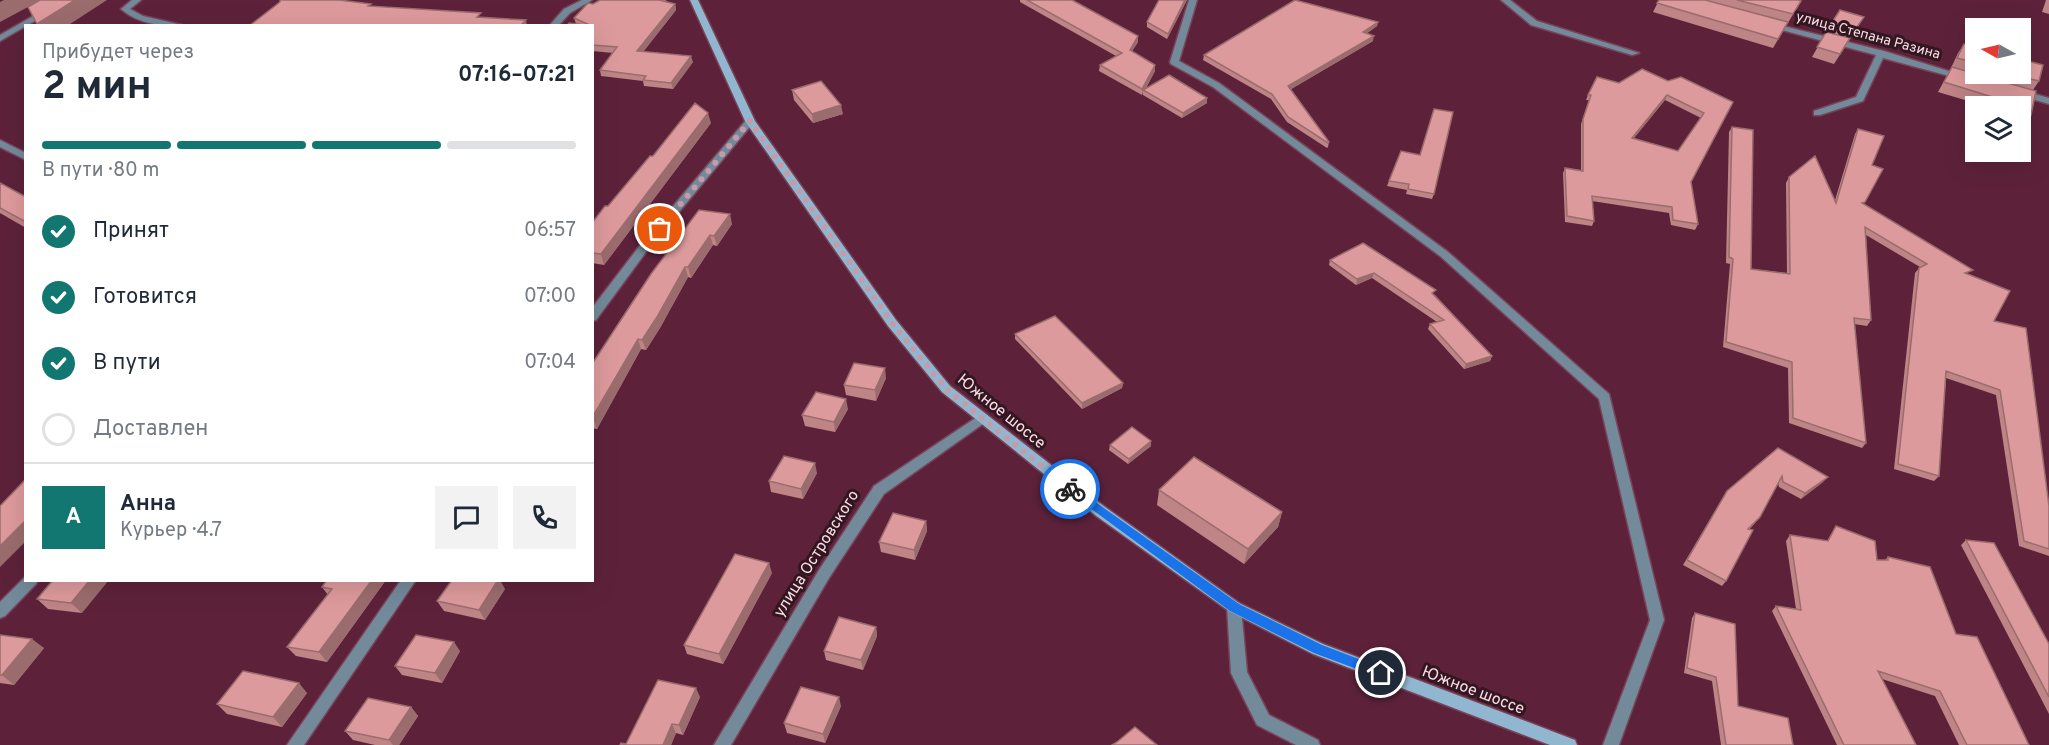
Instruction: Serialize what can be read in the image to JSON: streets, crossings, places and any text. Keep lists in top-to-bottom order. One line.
{"streets":{"street":["улица Степана Разина","Южное шоссе","улица Островского"]},"crossings":[["Южное шоссе","улица Островского"]],"north":"left","page":{"heading":["2 мин","Прибудет через","07:16–07:21"],"panel":["Анна","Курьер · 4.7"],"bar":"В пути · 80 m","list":[["Принят","06:57"],["Готовится","07:00"],["В пути","07:04"],"Доставлен"],"round":"А"}}
